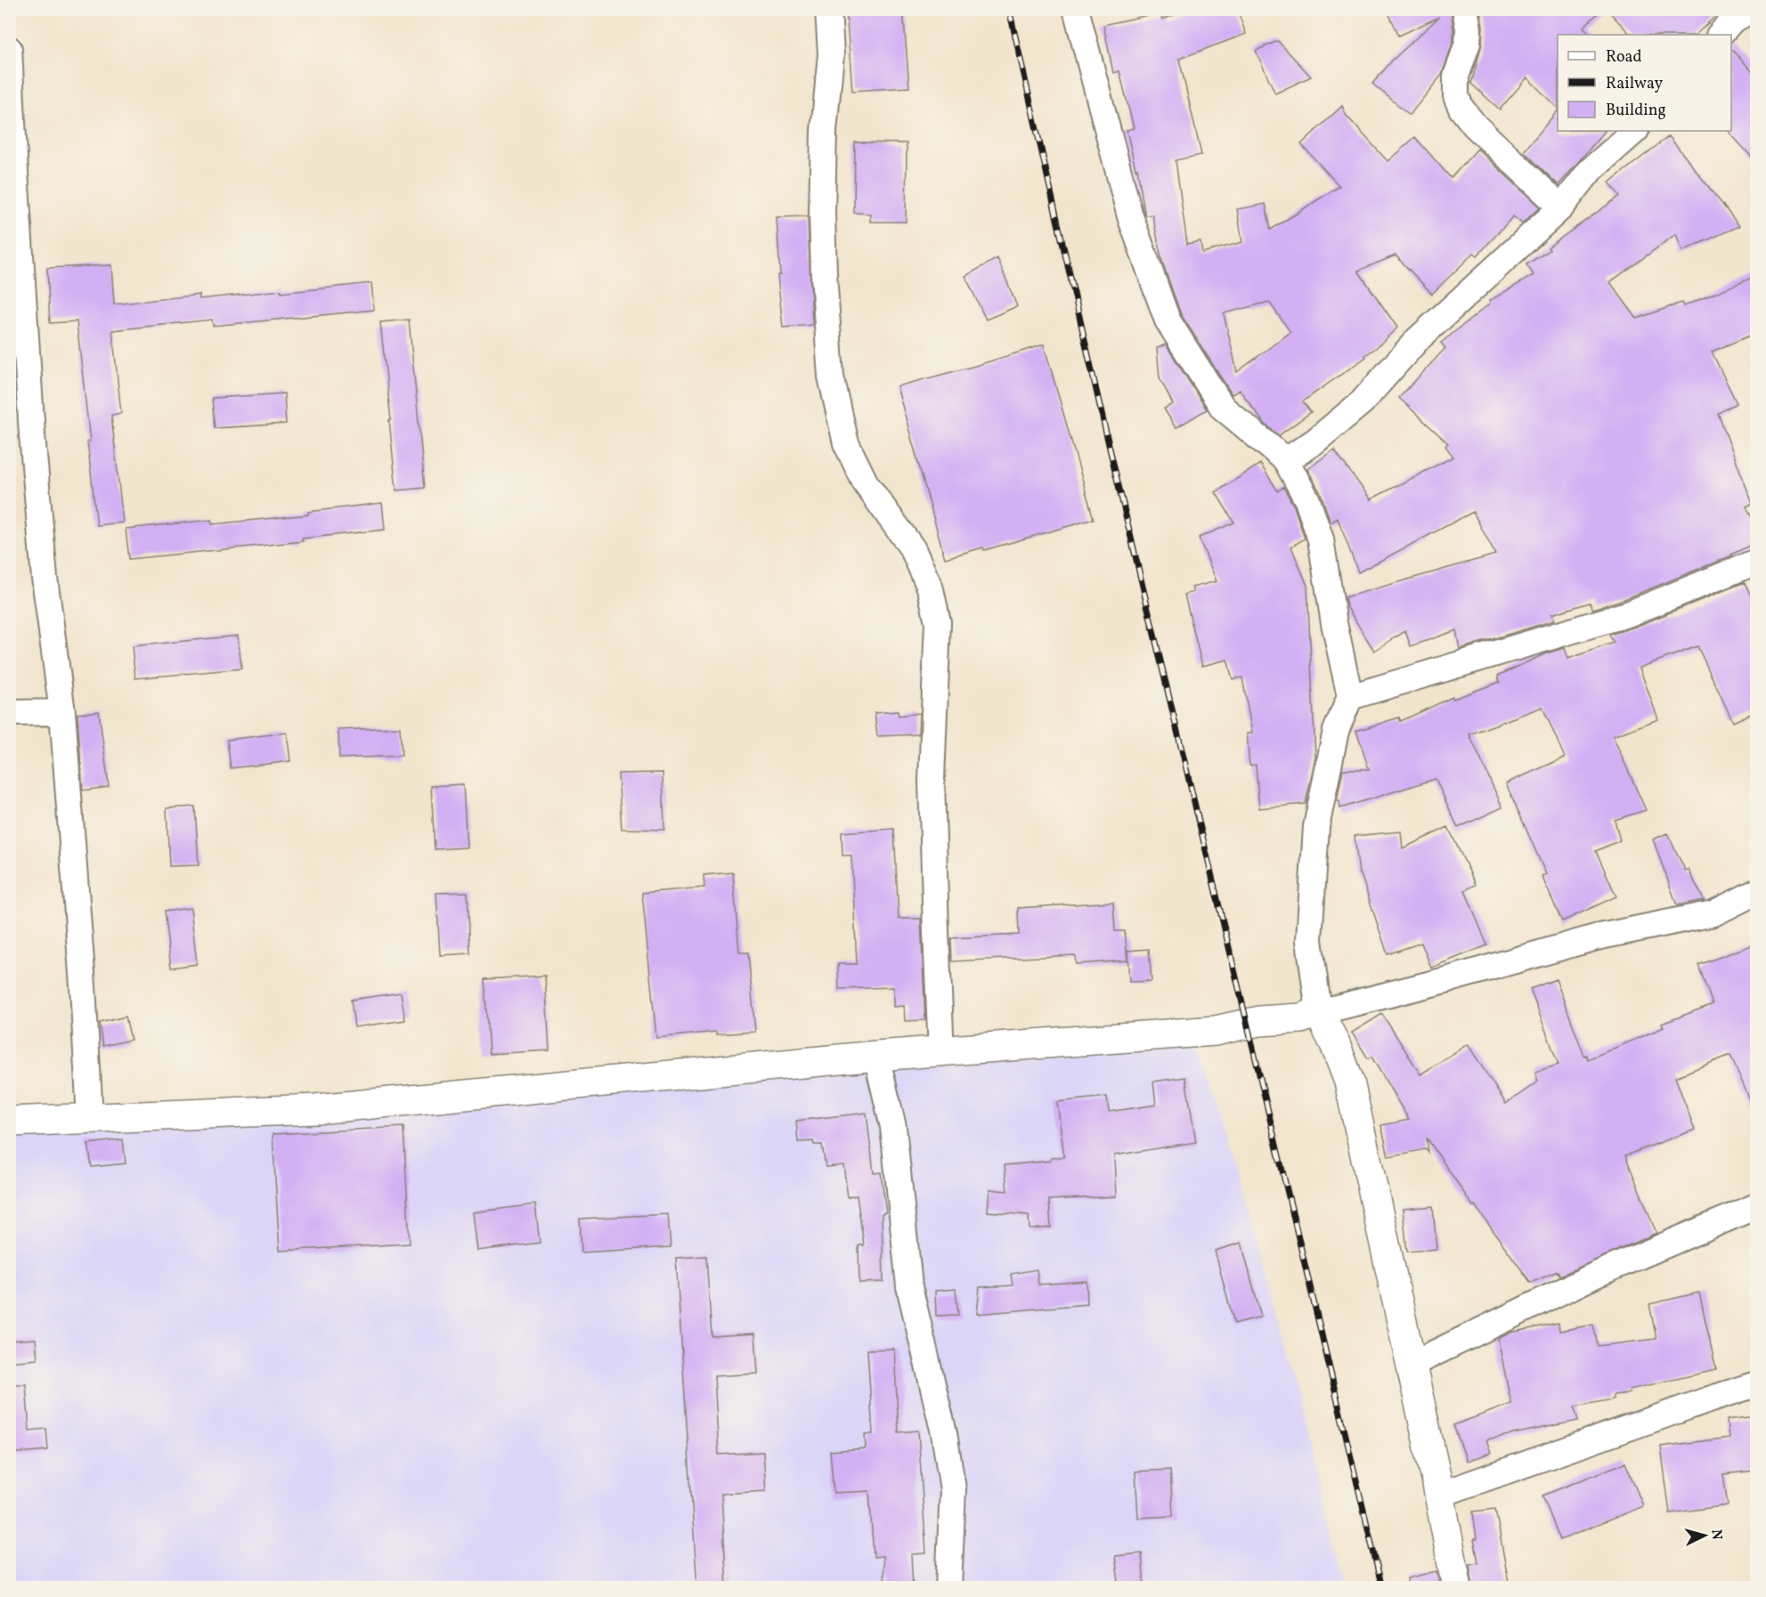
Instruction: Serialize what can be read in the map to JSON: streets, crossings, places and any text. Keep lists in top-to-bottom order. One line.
{"legend":["Road","Railway","Building"],"north":"right"}
